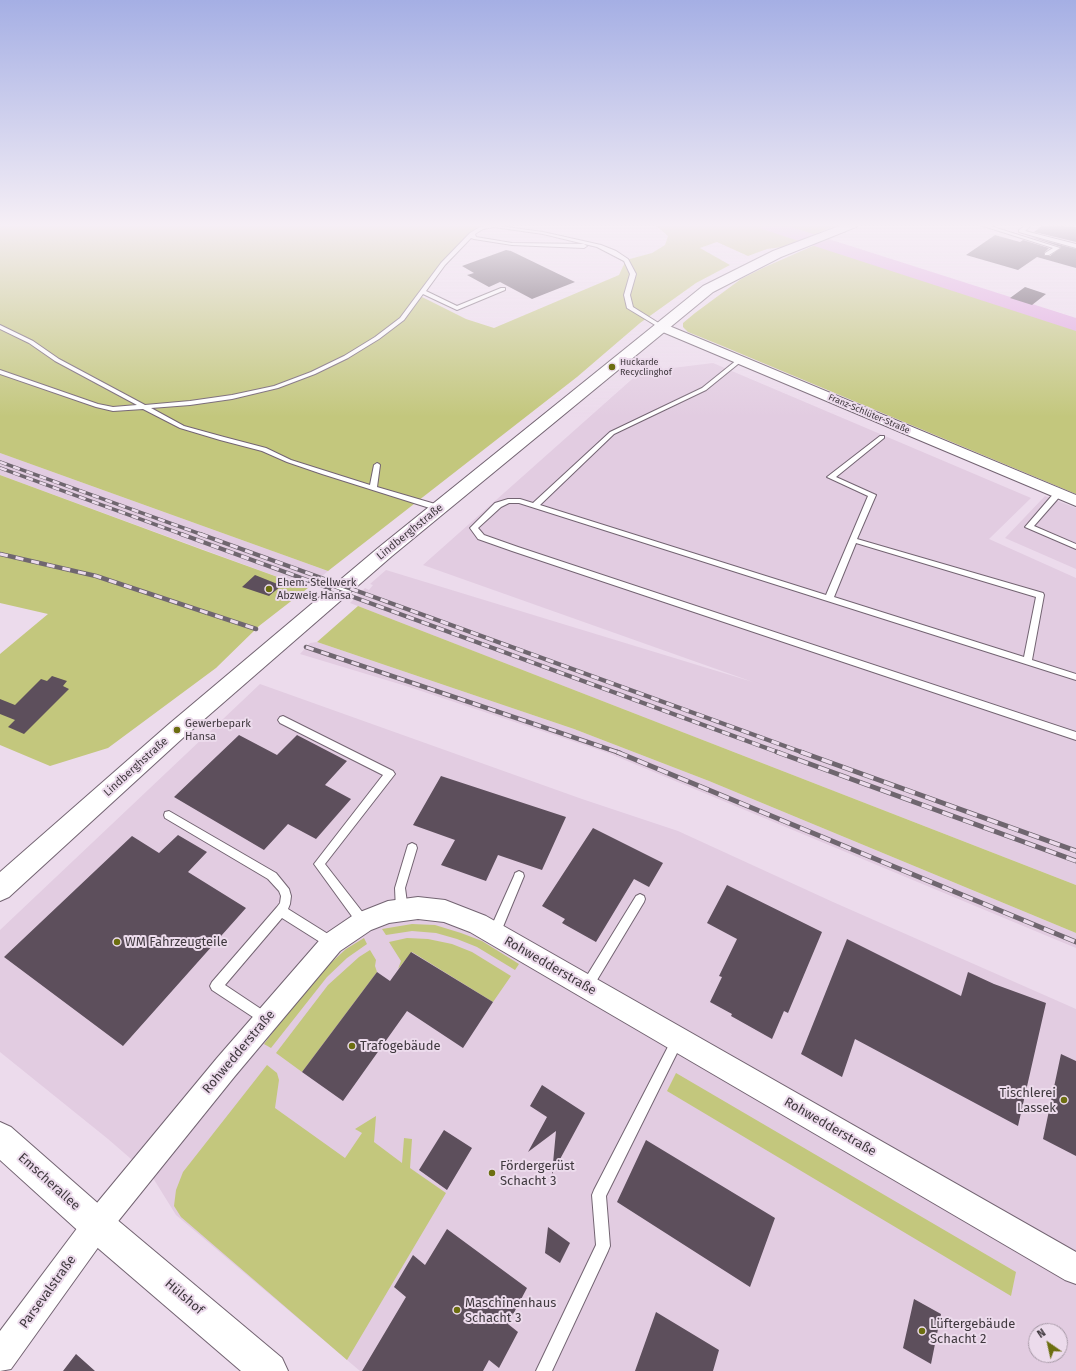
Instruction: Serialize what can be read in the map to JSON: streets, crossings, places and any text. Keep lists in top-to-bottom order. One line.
{"streets":{"main road":["Lindberghstraße","Emscherallee","Hülshof"],"street":["Franz-Schlüter-Straße","Rohwedderstraße","Parsevalstraße"]},"crossings":[["Franz-Schlüter-Straße","Lindberghstraße"],["Rohwedderstraße","Emscherallee"],["Rohwedderstraße","Parsevalstraße"],["Rohwedderstraße","Hülshof"],["Emscherallee","Parsevalstraße"],["Emscherallee","Hülshof"],["Parsevalstraße","Hülshof"]],"places":["Huckarde Recyclinghof","Ehem. Stellwerk Abzweig Hansa","Gewerbepark Hansa","WM Fahrzeugteile","Trafogebäude","Tischlerei Lassek","Fördergerüst Schacht 3","Maschinenhaus Schacht 3","Lüftergebäude Schacht 2"],"north":"top left"}
